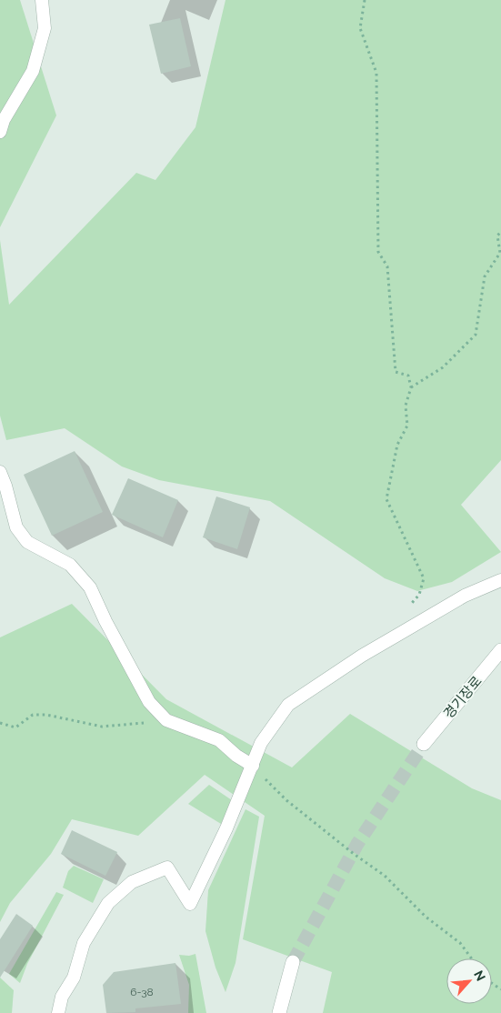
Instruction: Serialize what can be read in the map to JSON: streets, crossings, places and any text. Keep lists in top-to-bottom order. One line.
{"streets":{"street":["경기장로"]},"house_numbers":["6-38"],"north":"top right"}
